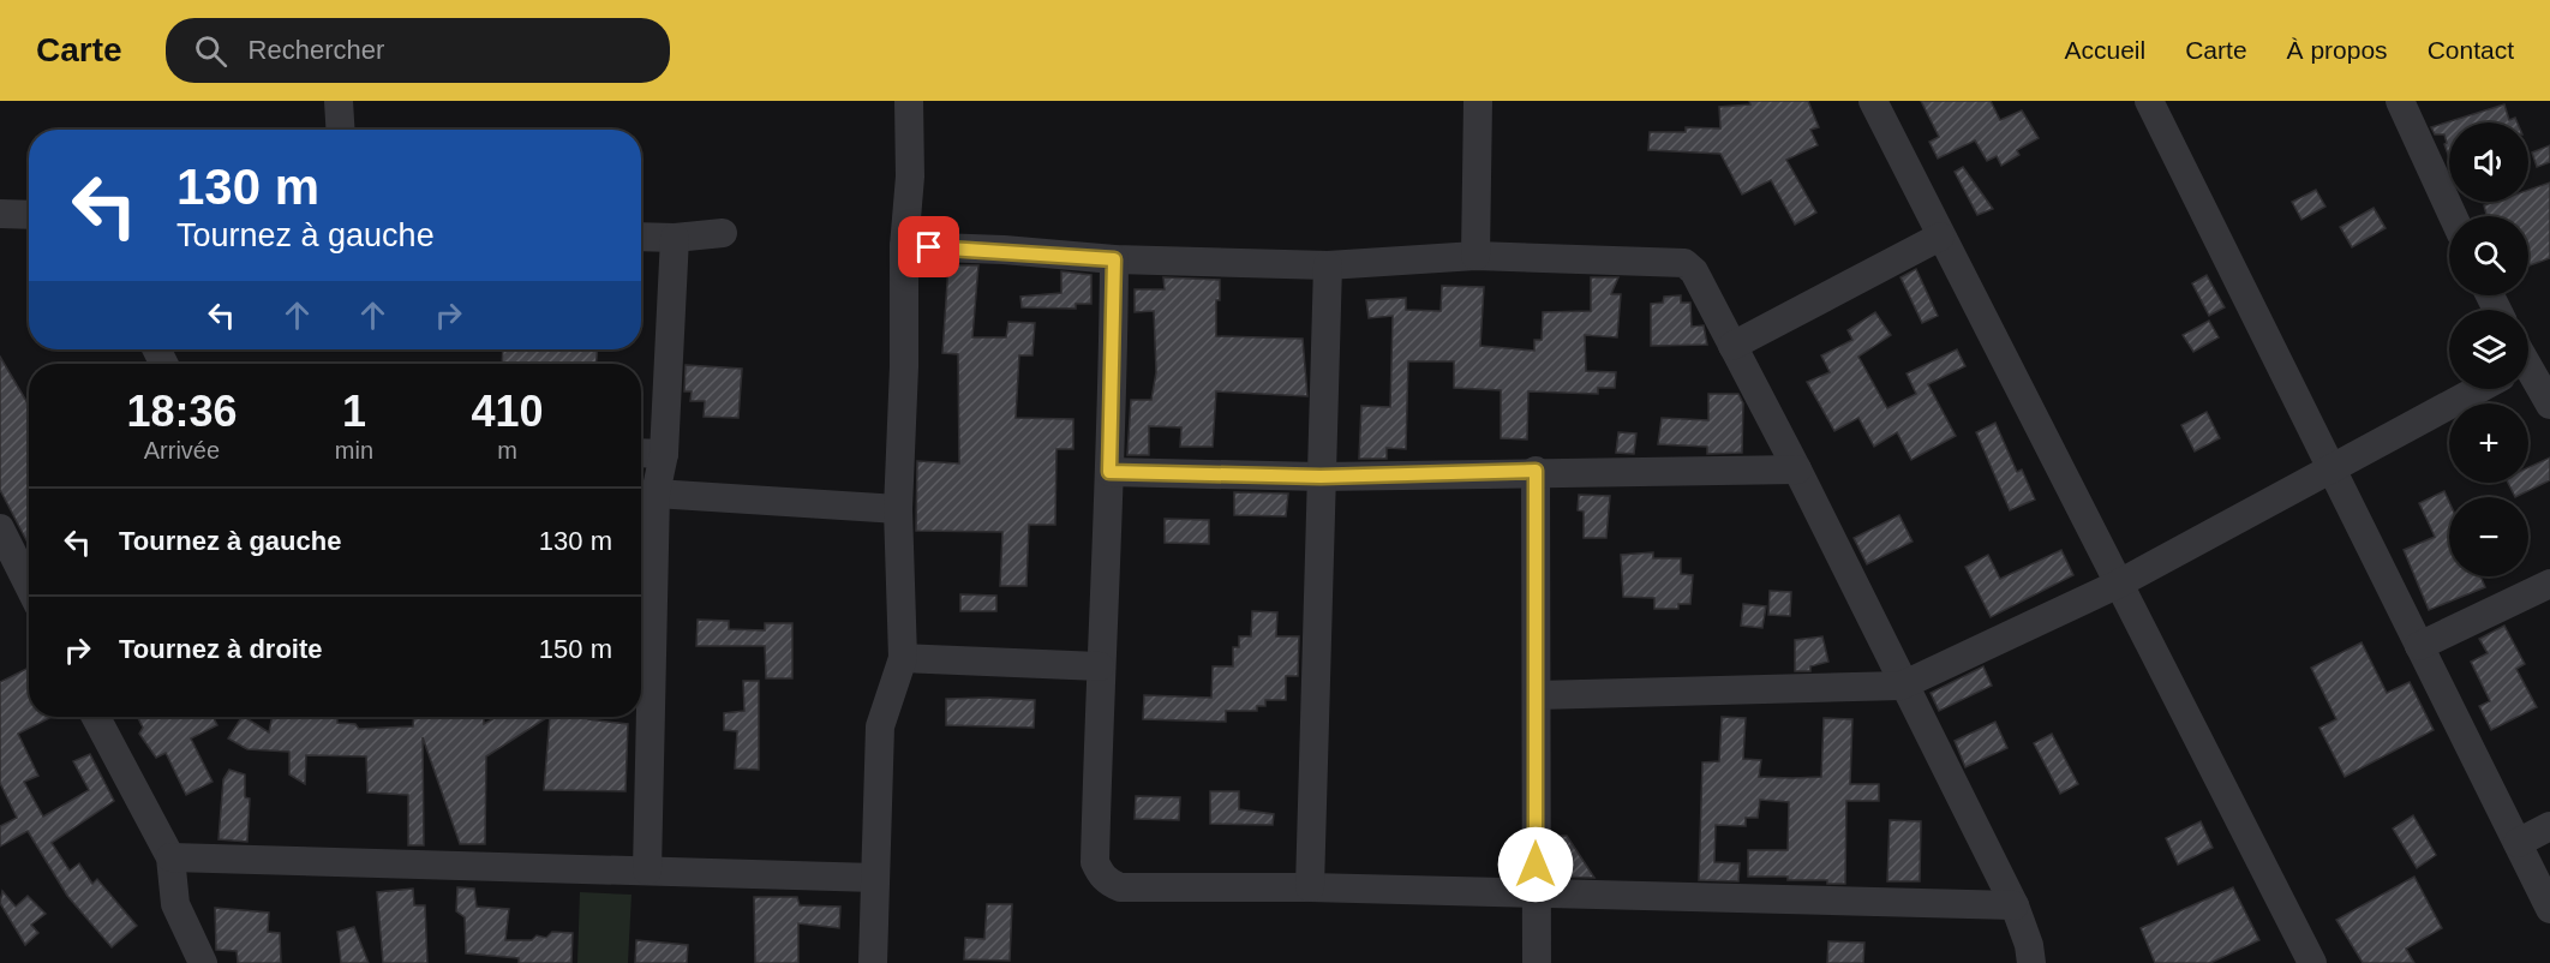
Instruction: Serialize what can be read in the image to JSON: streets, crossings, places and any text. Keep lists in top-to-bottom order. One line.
{"page":{"header":"Carte","search":"Rechercher","nav":["Accueil","Carte","À propos","Contact"],"map_buttons":["+","−"],"turn":["130 m","Tournez à gauche"],"eta":["18:36","Arrivée","1","min","410","m"],"list":[{"name":"Tournez à gauche","value":"130 m"},{"name":"Tournez à droite","value":"150 m"}]}}
